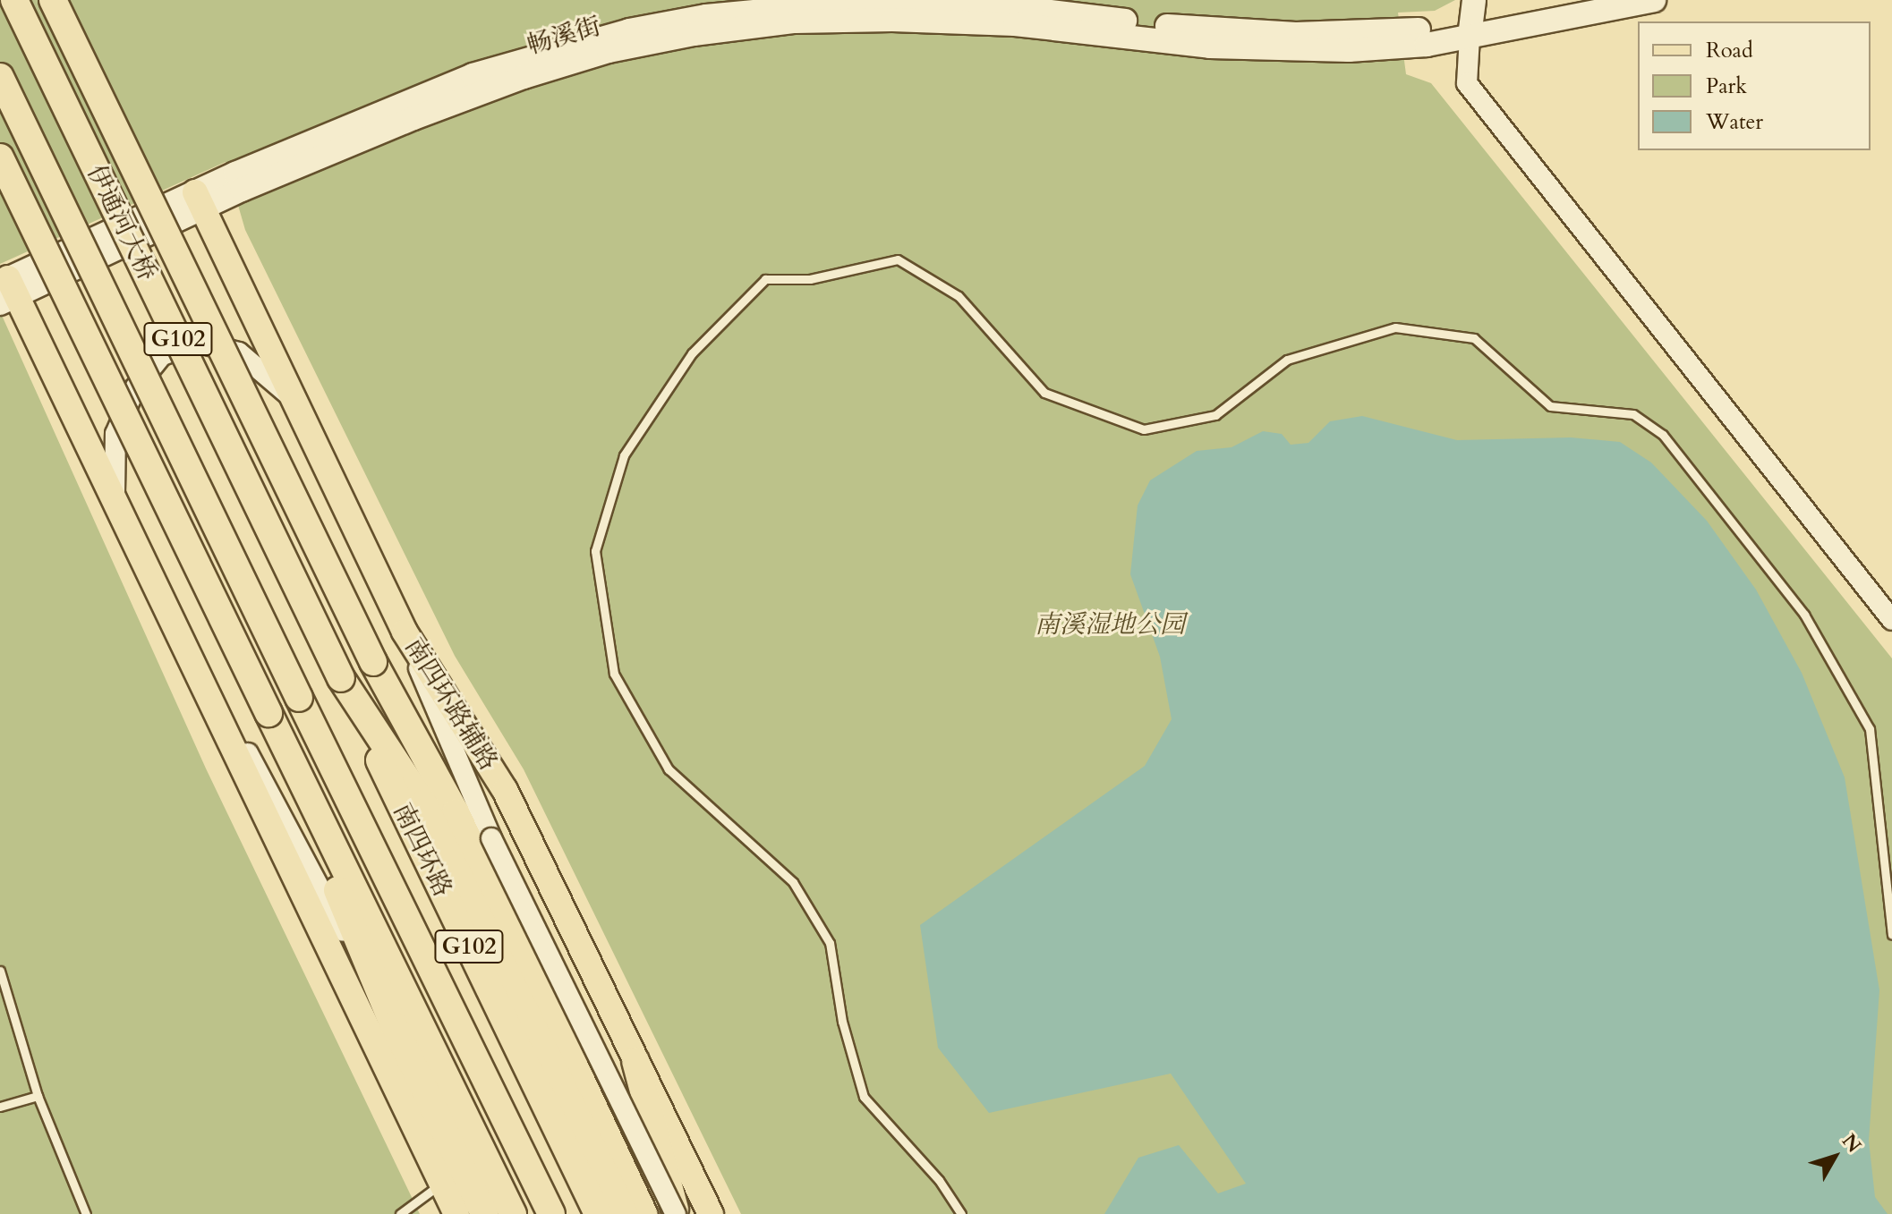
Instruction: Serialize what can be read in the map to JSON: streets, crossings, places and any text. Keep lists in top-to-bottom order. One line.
{"streets":{"highway":["伊通河大桥","G102","南四环路"],"main road":["畅溪街","南四环路辅路"]},"crossings":[["畅溪街","南四环路辅路"],["伊通河大桥","南四环路"]],"parks":["南溪湿地公园"],"legend":["Road","Park","Water"],"north":"top right"}
